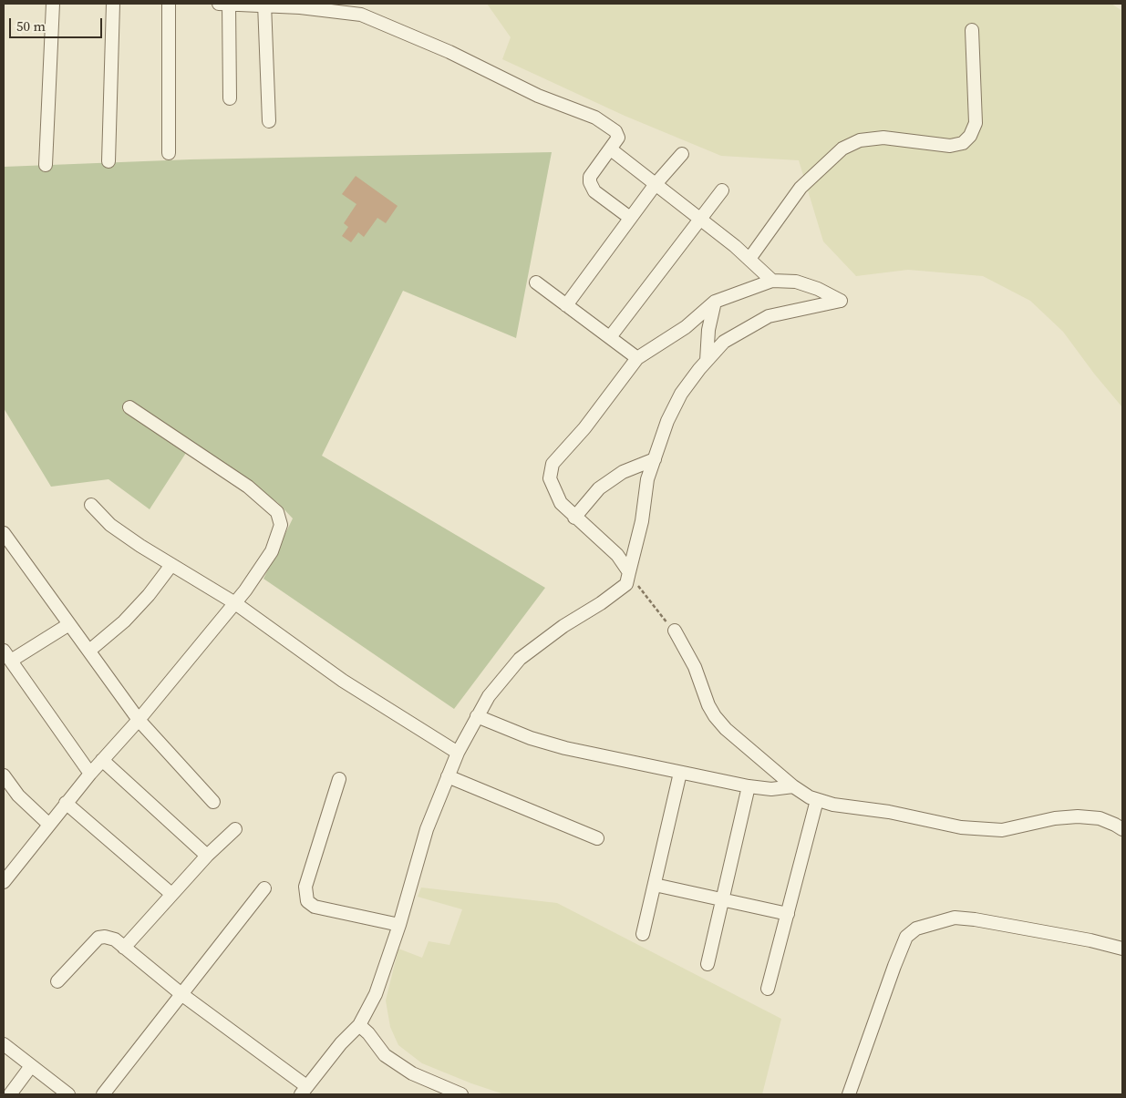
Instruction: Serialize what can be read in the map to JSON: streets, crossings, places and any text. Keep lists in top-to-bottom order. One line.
{"scale_bar":"50 m"}
